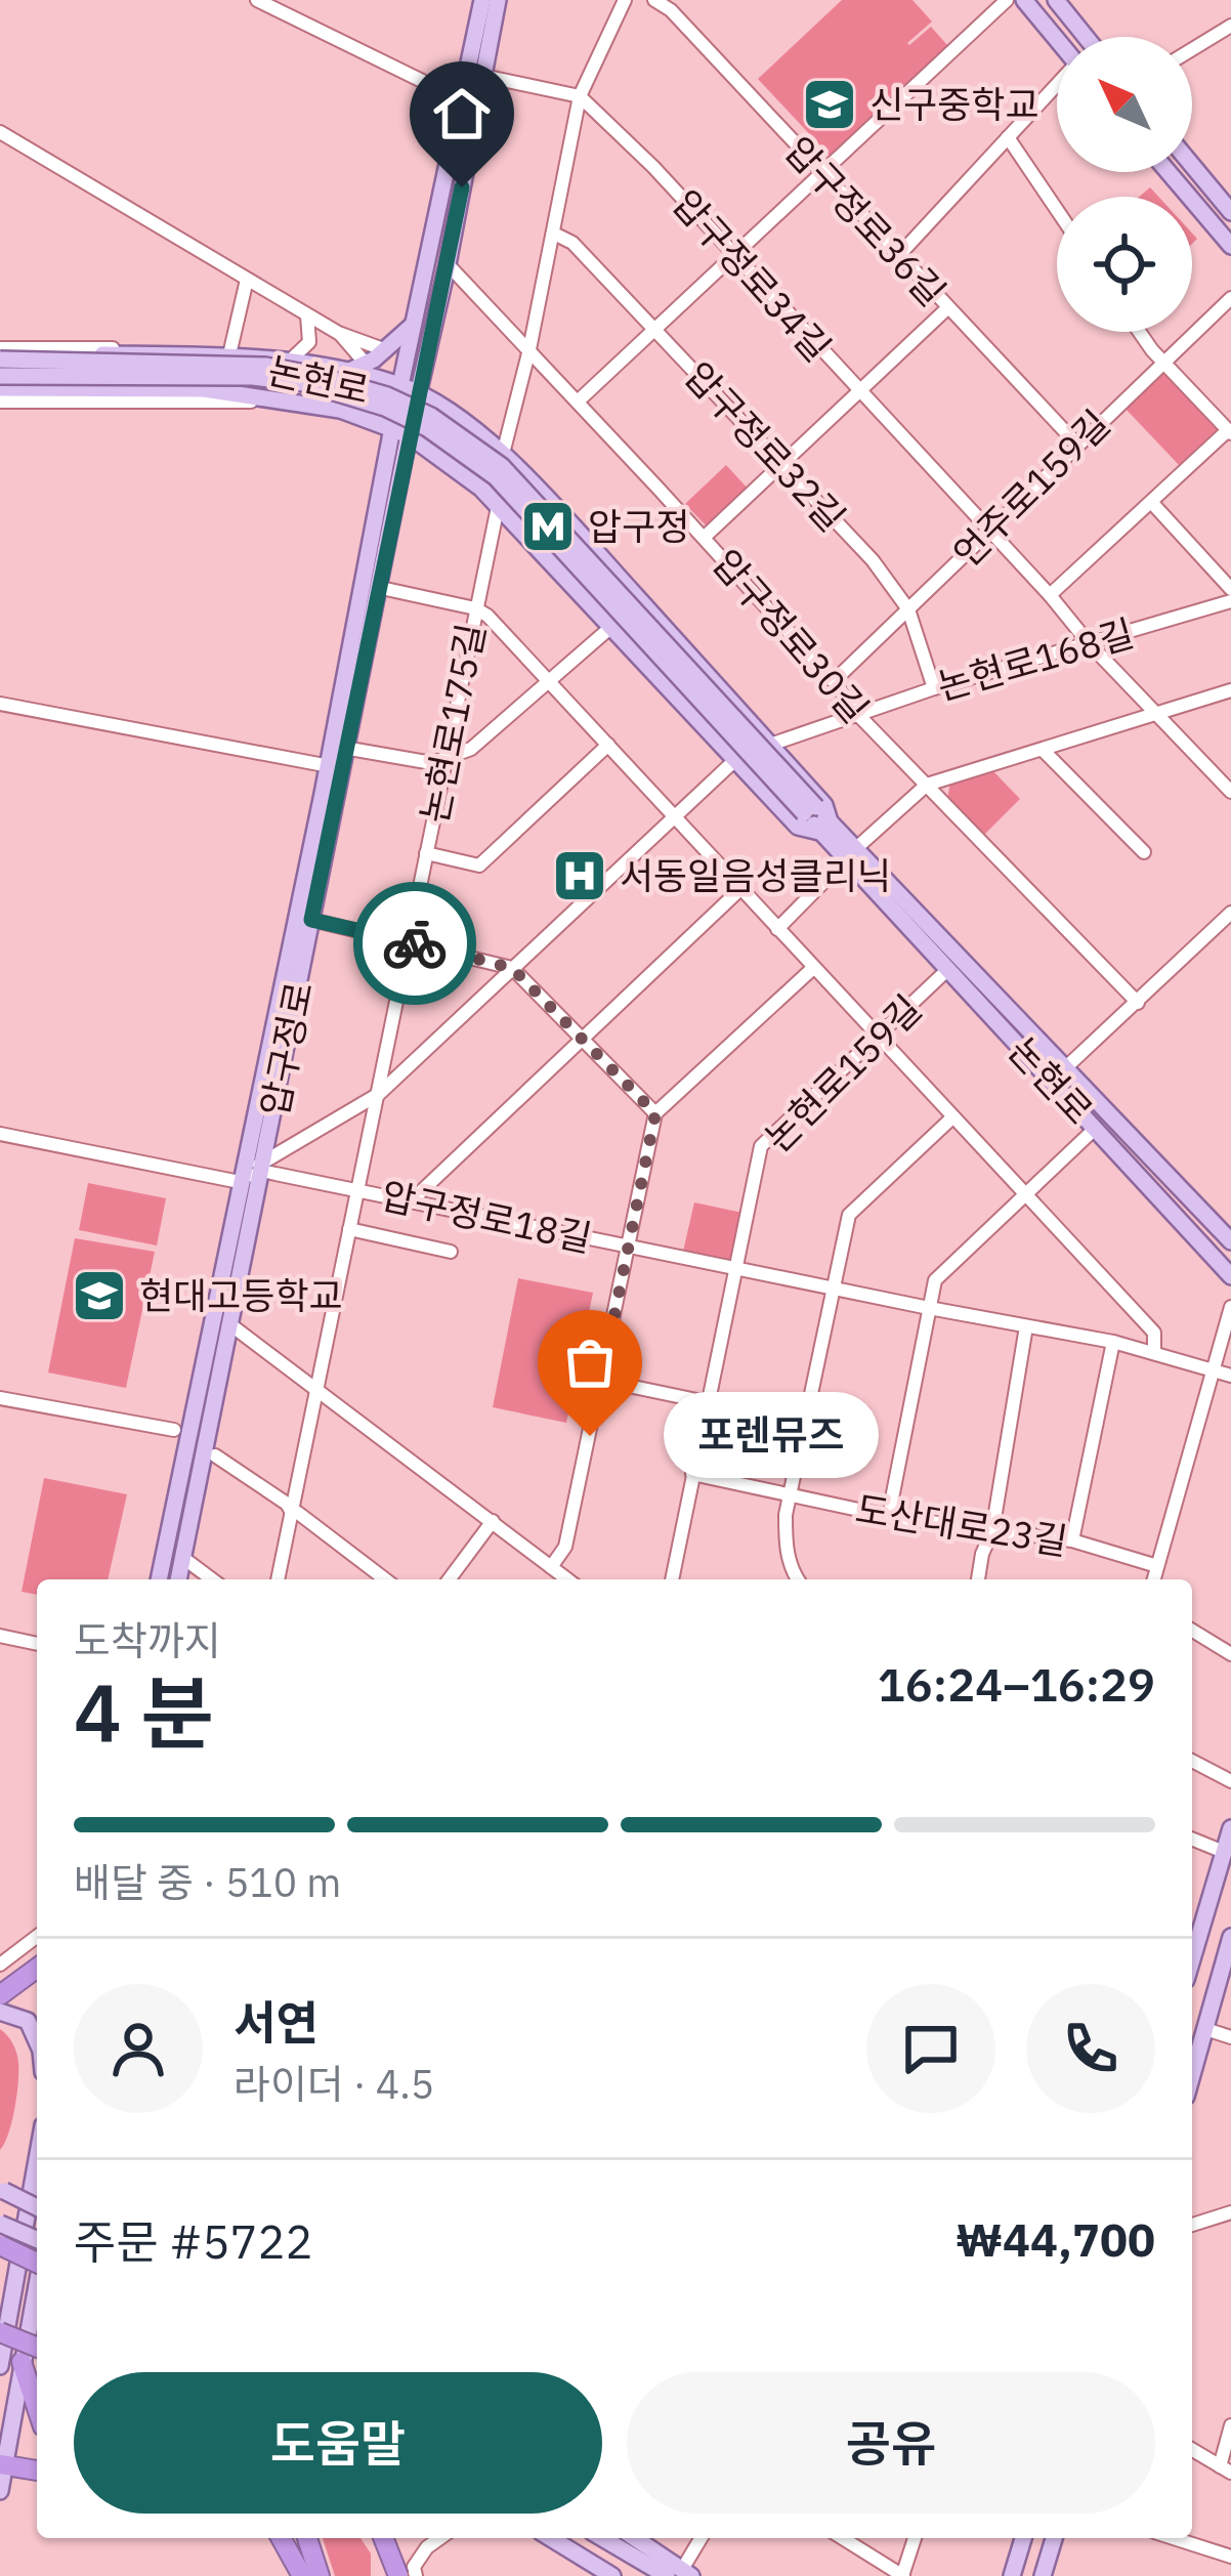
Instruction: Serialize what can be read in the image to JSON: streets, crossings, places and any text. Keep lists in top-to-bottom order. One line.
{"streets":{"main road":["논현로","압구정로"],"street":["압구정로36길","압구정로34길","압구정로32길","언주로159길","압구정로30길","논현로168길","논현로175길","논현로159길","압구정로18길","도산대로23길"]},"crossings":[["압구정로36길","언주로159길"],["압구정로34길","언주로159길"],["압구정로34길","논현로168길"],["논현로","논현로168길"],["논현로","논현로175길"],["논현로","압구정로"],["논현로","논현로159길"],["압구정로32길","언주로159길"],["압구정로32길","논현로168길"],["언주로159길","압구정로30길"],["압구정로30길","논현로168길"],["압구정로30길","압구정로"],["논현로175길","압구정로18길"],["압구정로","압구정로18길"],["논현로159길","압구정로18길"],["논현로159길","도산대로23길"]],"places":{"school or university":["신구중학교","현대고등학교"],"metro station":["압구정"],"hospital":["서동일음성클리닉"],"other":["포렌뮤즈"]},"north":"top left","page":{"bubble":"포렌뮤즈","heading":["4 분","도착까지","16:24–16:29"],"panel":["서연","라이더 · 4.5","주문 #5722","₩44,700"],"bar":"배달 중 · 510 m","buttons":["도움말","공유"]}}
